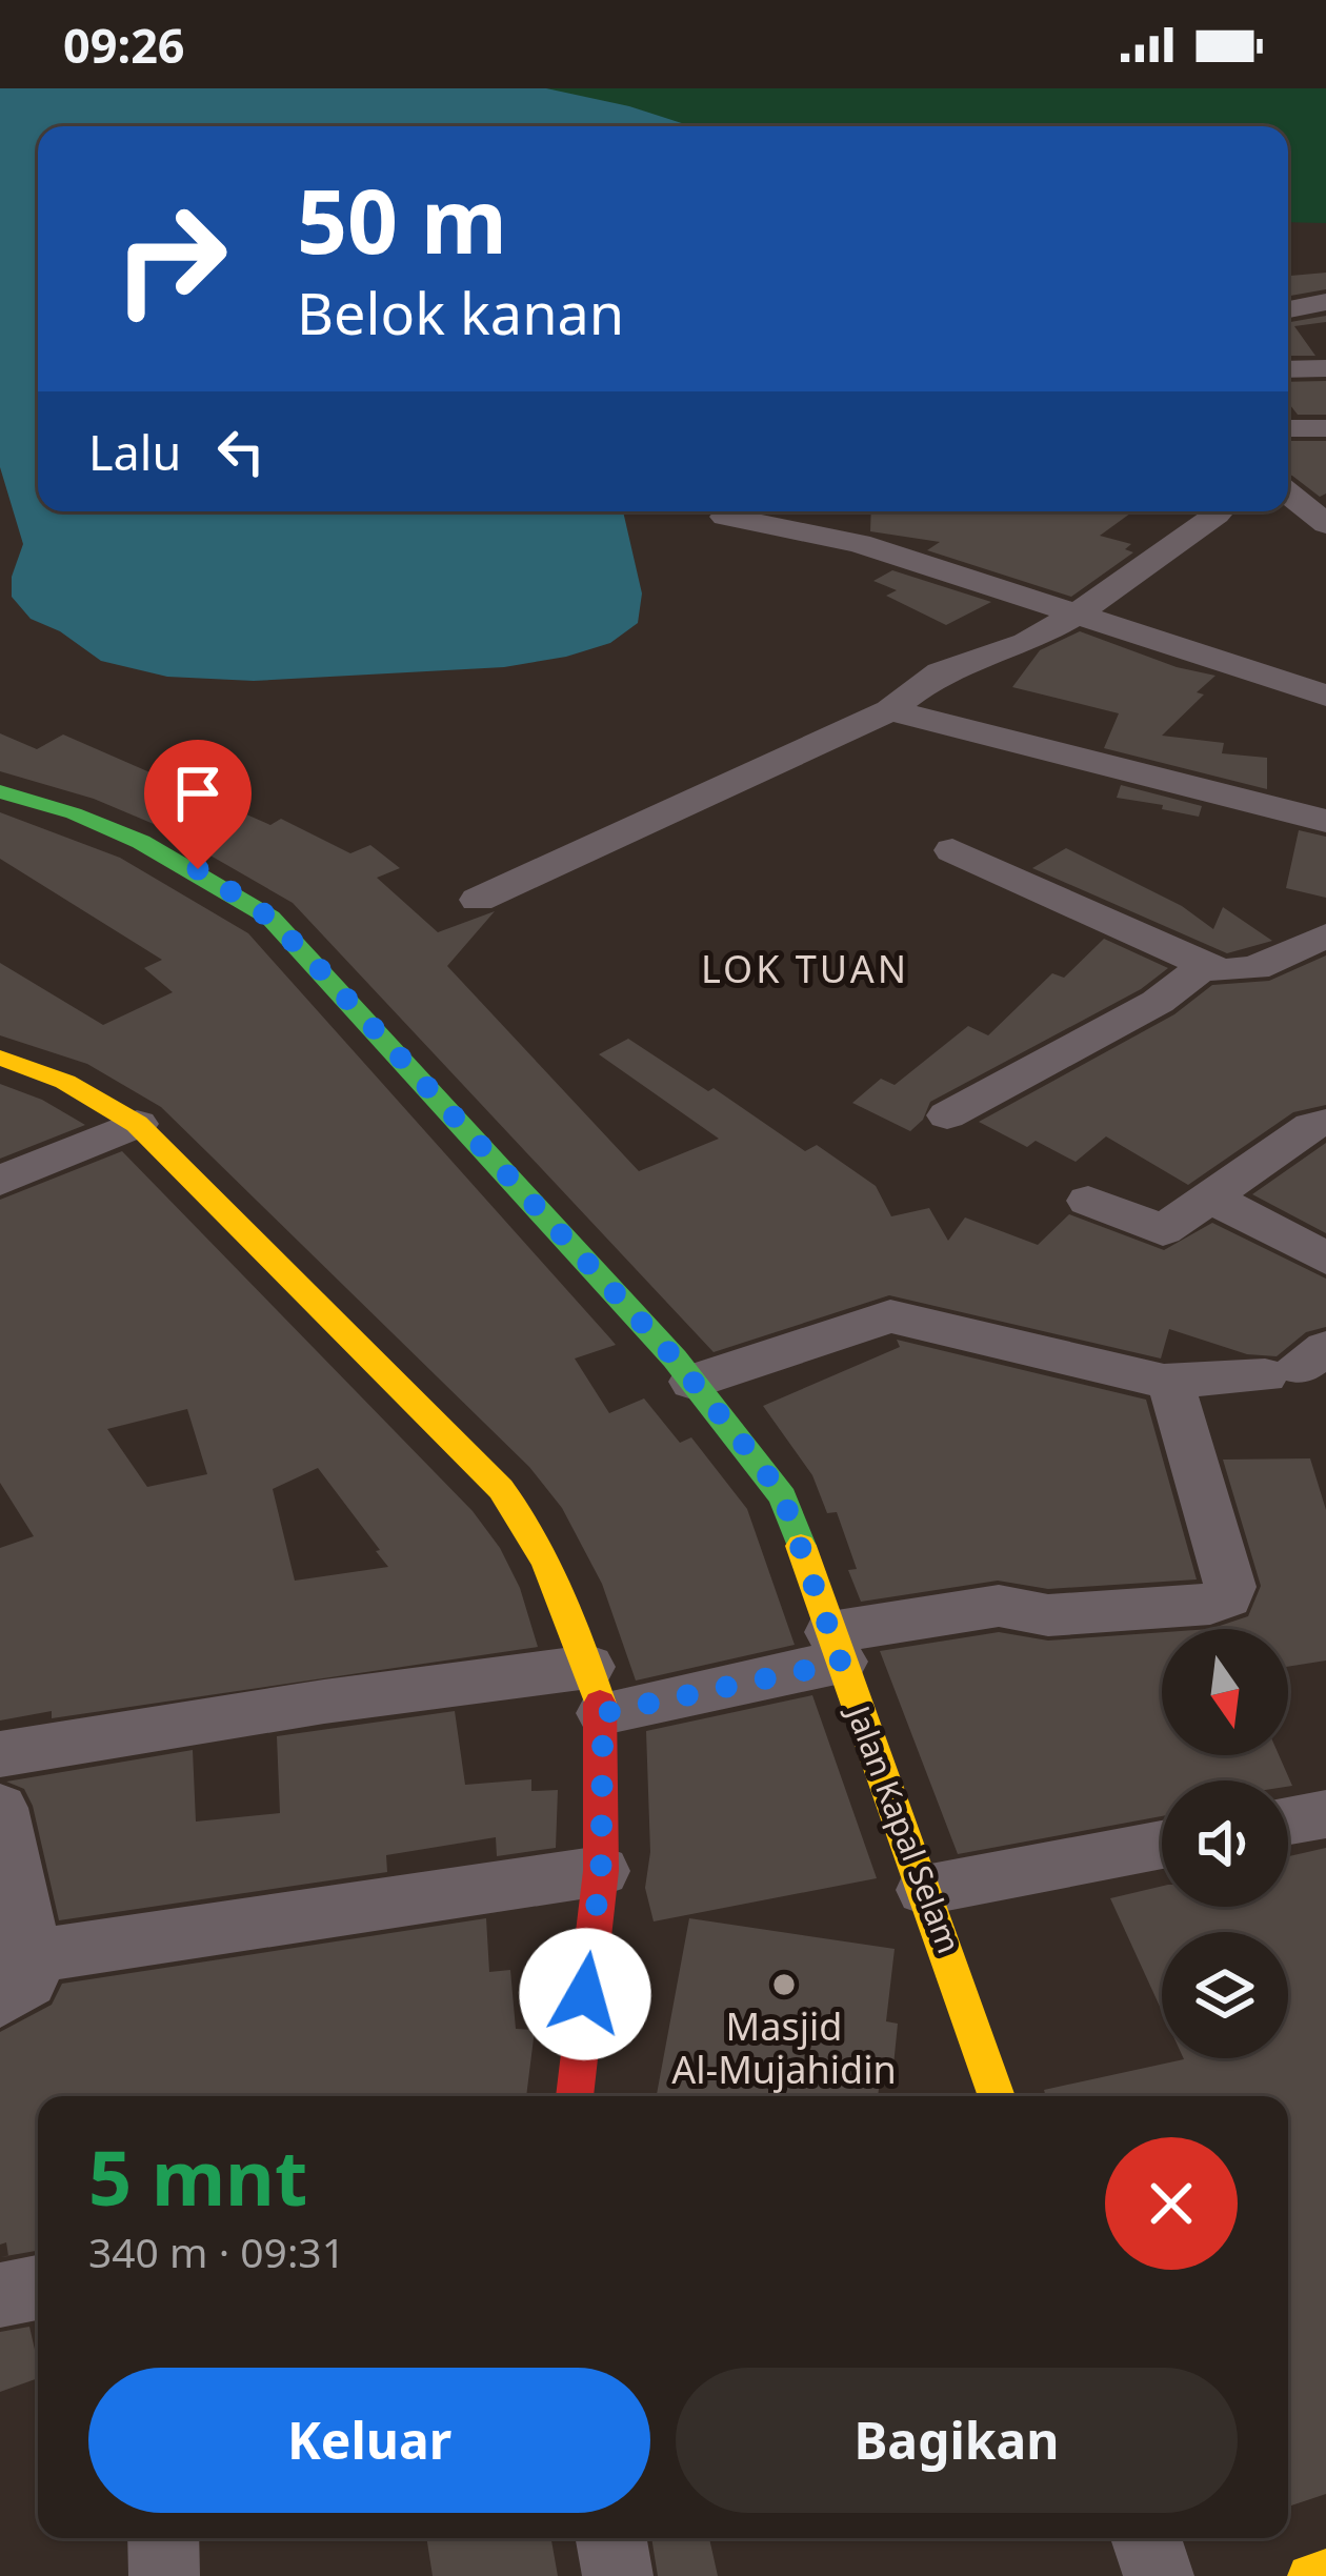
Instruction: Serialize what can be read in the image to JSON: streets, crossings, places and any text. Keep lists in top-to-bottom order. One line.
{"streets":{"street":["Jalan Kapal Selam"]},"districts":["LOK TUAN"],"places":["Masjid Al-Mujahidin"],"north":"bottom","page":{"status":"09:26","turn":["50 m","Belok kanan"],"then":"Lalu","heading":["5 mnt","340 m · 09:31"],"buttons":["Keluar","Bagikan"]}}
